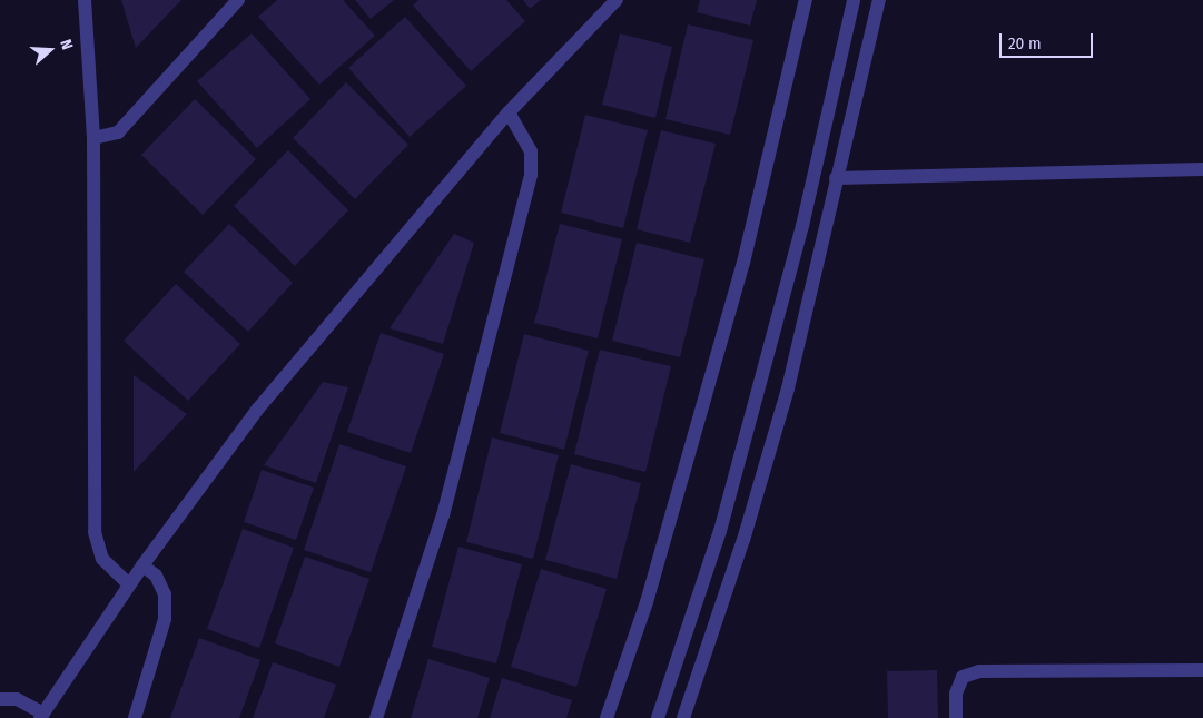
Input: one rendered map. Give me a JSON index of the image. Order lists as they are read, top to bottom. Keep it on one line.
{"scale_bar":"20 m","north":"right"}
